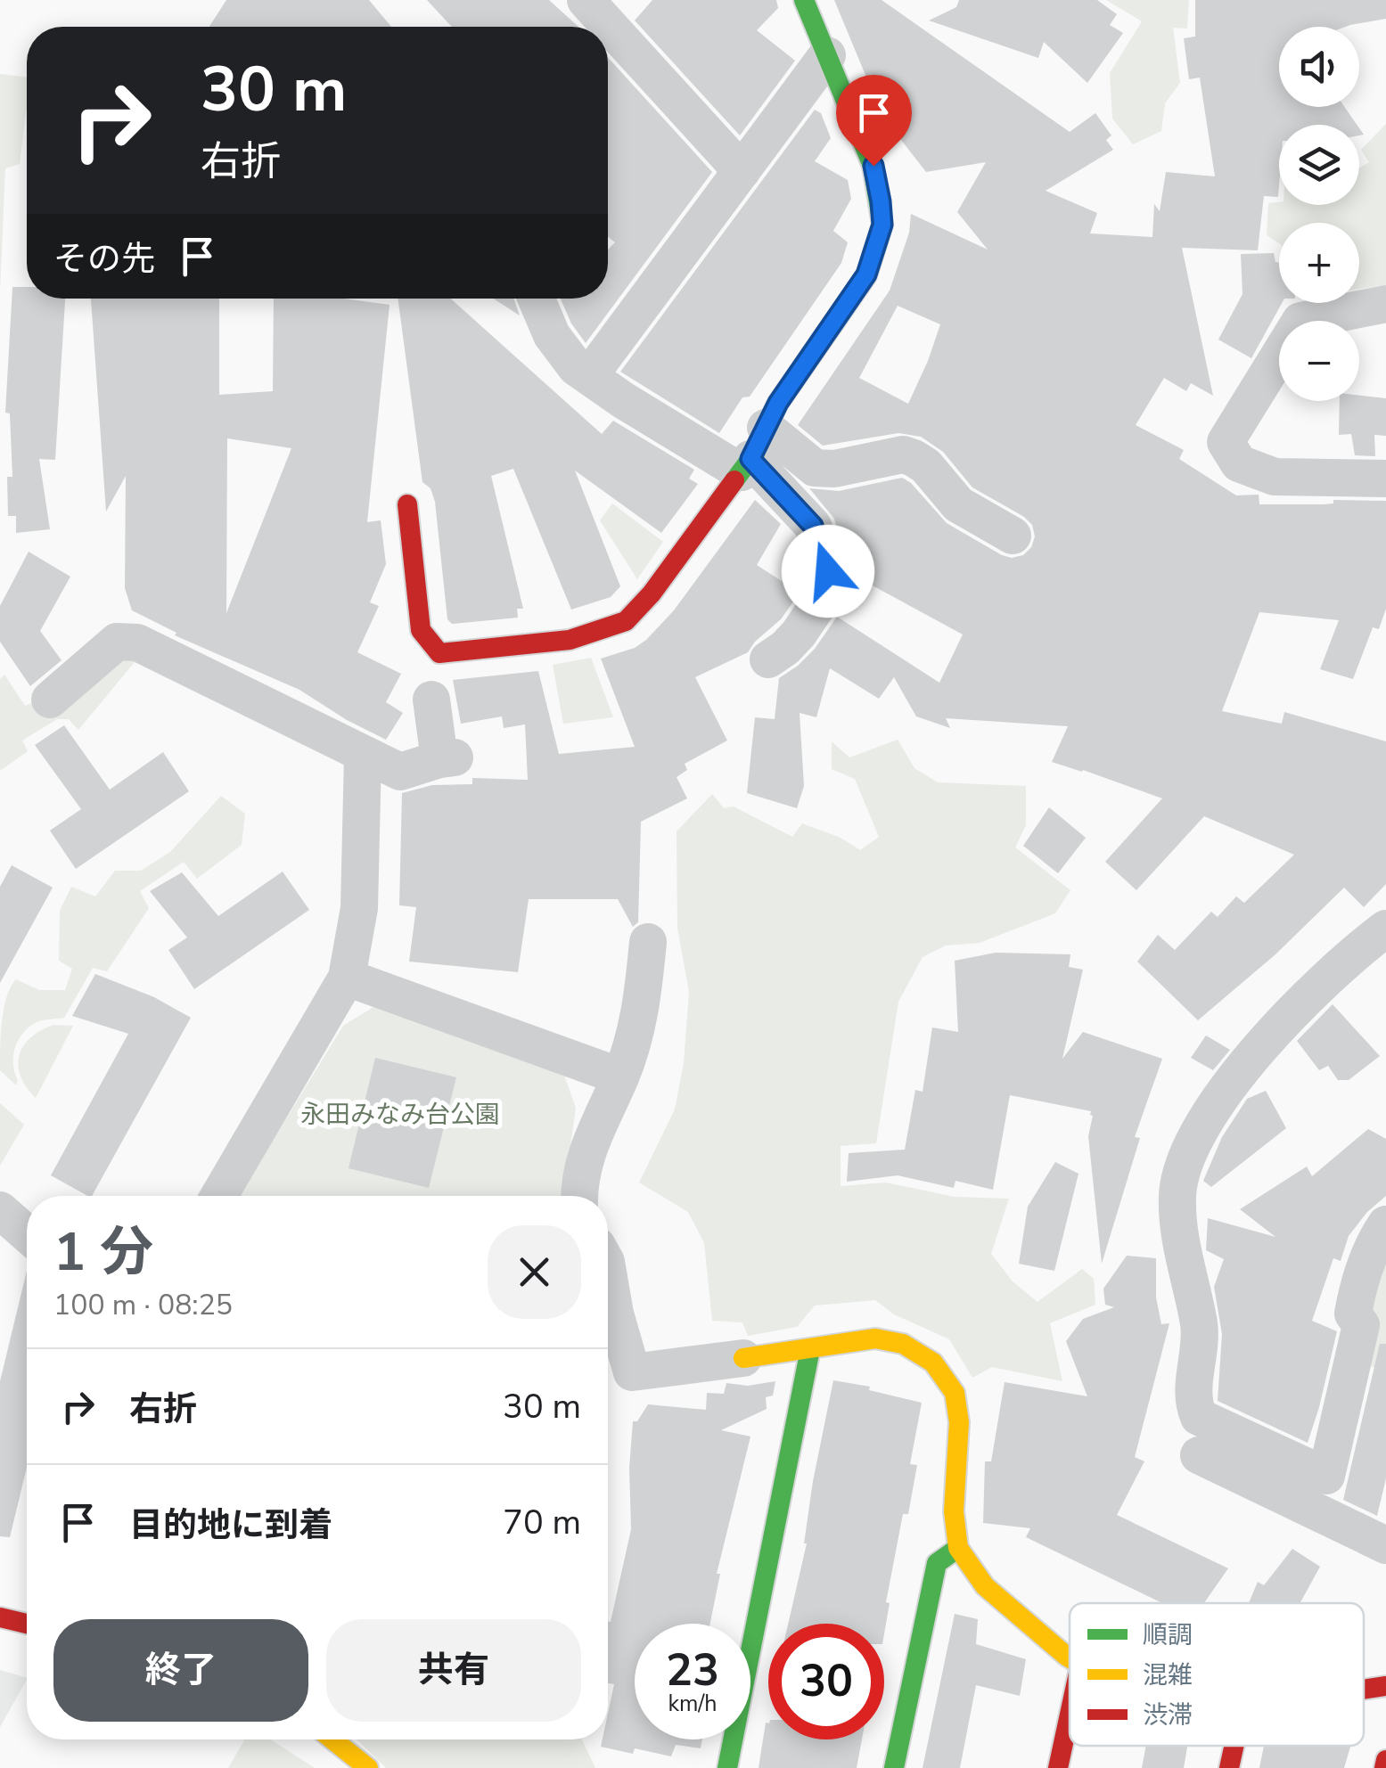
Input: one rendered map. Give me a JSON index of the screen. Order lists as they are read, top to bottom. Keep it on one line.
{"parks":["永田みなみ台公園"],"legend":["順調","混雑","渋滞"],"page":{"map_buttons":["+","−"],"turn":["30 m","右折"],"then":"その先","heading":["1 分","100 m · 08:25"],"list":[{"name":"右折","value":"30 m"},{"name":"目的地に到着","value":"70 m"}],"buttons":["終了","共有"],"speed":"23 km/h","limit":"30"}}
